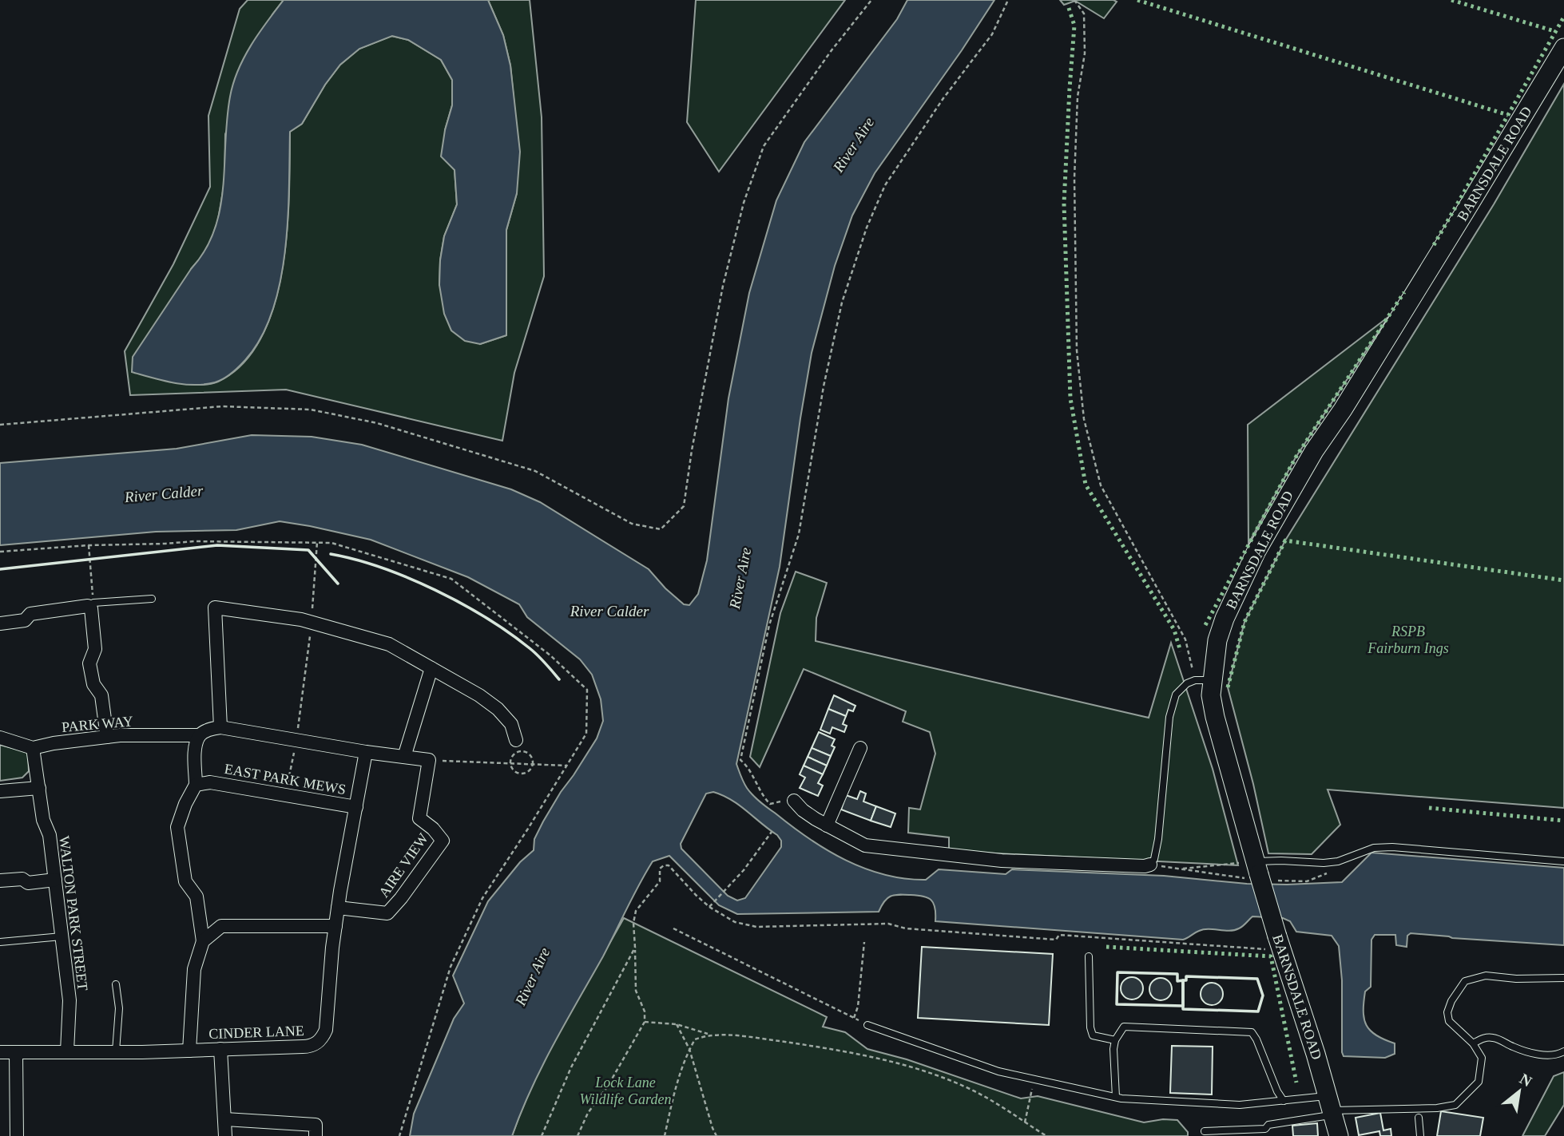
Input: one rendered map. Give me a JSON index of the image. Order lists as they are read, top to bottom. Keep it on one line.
{"streets":{"main road":["BARNSDALE ROAD"],"street":["PARK WAY","EAST PARK MEWS","AIRE VIEW","WALTON PARK STREET","CINDER LANE"]},"crossings":[["PARK WAY","WALTON PARK STREET"],["EAST PARK MEWS","CINDER LANE"],["AIRE VIEW","CINDER LANE"],["WALTON PARK STREET","CINDER LANE"]],"water":["River Aire","River Calder"],"parks":["RSPB Fairburn Ings","Lock Lane Wildlife Garden"],"north":"top right"}
